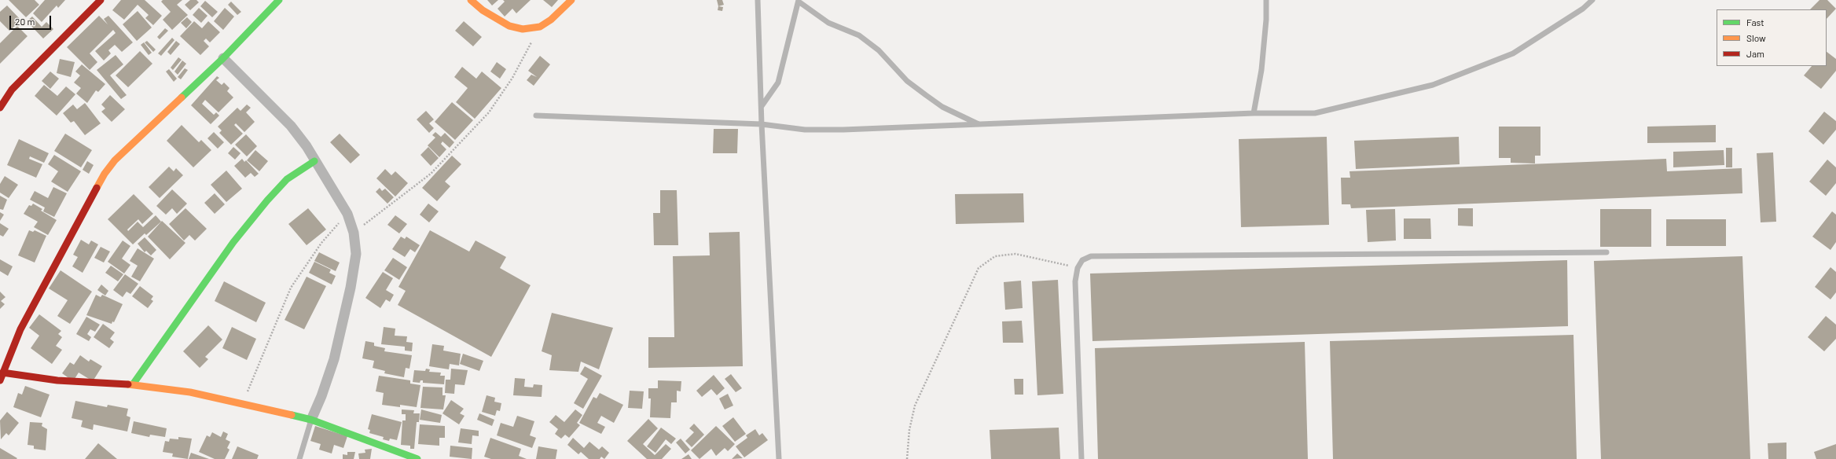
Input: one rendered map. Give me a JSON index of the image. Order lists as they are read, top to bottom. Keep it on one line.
{"legend":["Fast","Slow","Jam"],"scale_bar":"20 m"}
